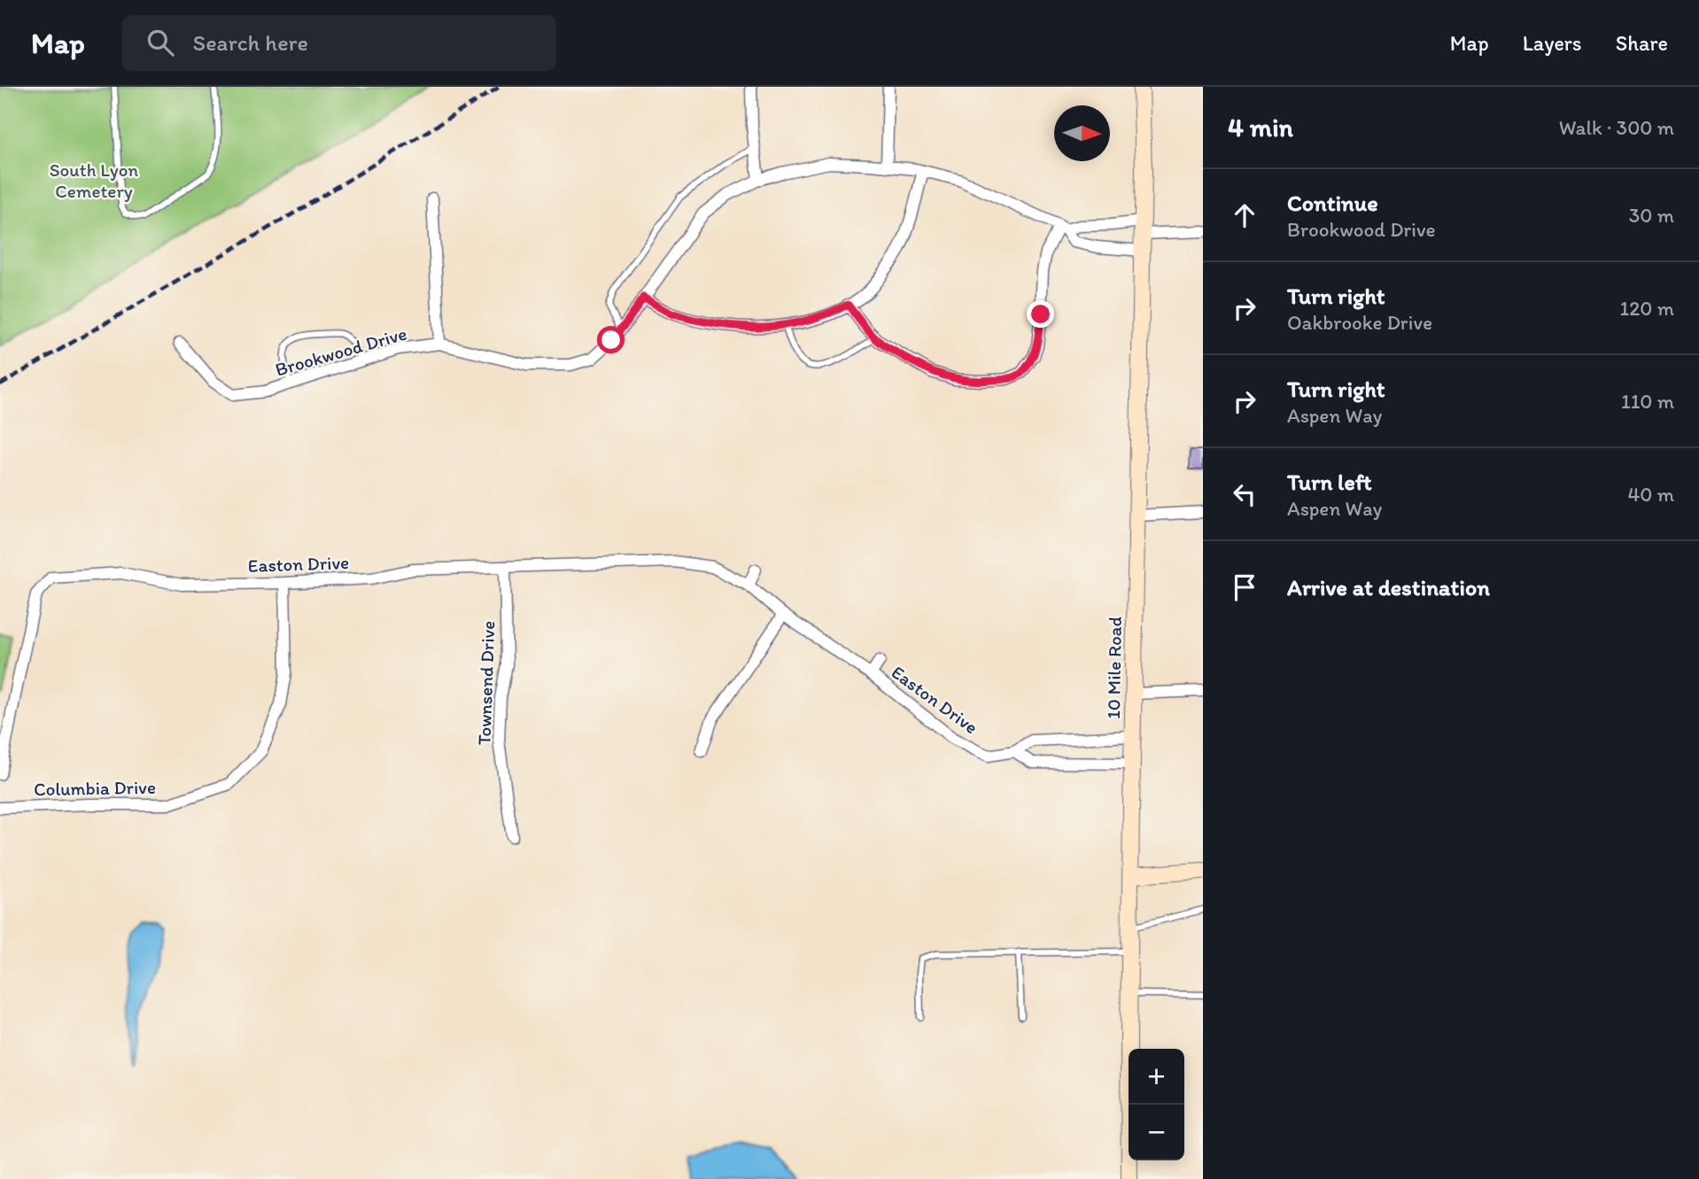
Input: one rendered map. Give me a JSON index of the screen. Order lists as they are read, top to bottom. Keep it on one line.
{"streets":{"main road":["10 Mile Road"],"street":["Brookwood Drive","Easton Drive","Townsend Drive","Columbia Drive"]},"crossings":[["Brookwood Drive","10 Mile Road"],["Easton Drive","10 Mile Road"],["Easton Drive","Townsend Drive"],["Easton Drive","Columbia Drive"]],"parks":["South Lyon Cemetery"],"north":"right","page":{"header":"Map","search":"Search here","nav":["Map","Layers","Share"],"heading":["4 min","Walk · 300 m"],"list":[["Continue","Brookwood Drive","30 m"],["Turn right","Oakbrooke Drive","120 m"],["Turn right","Aspen Way","110 m"],["Turn left","Aspen Way","40 m"],"Arrive at destination"],"map_buttons":["+","−"]}}
